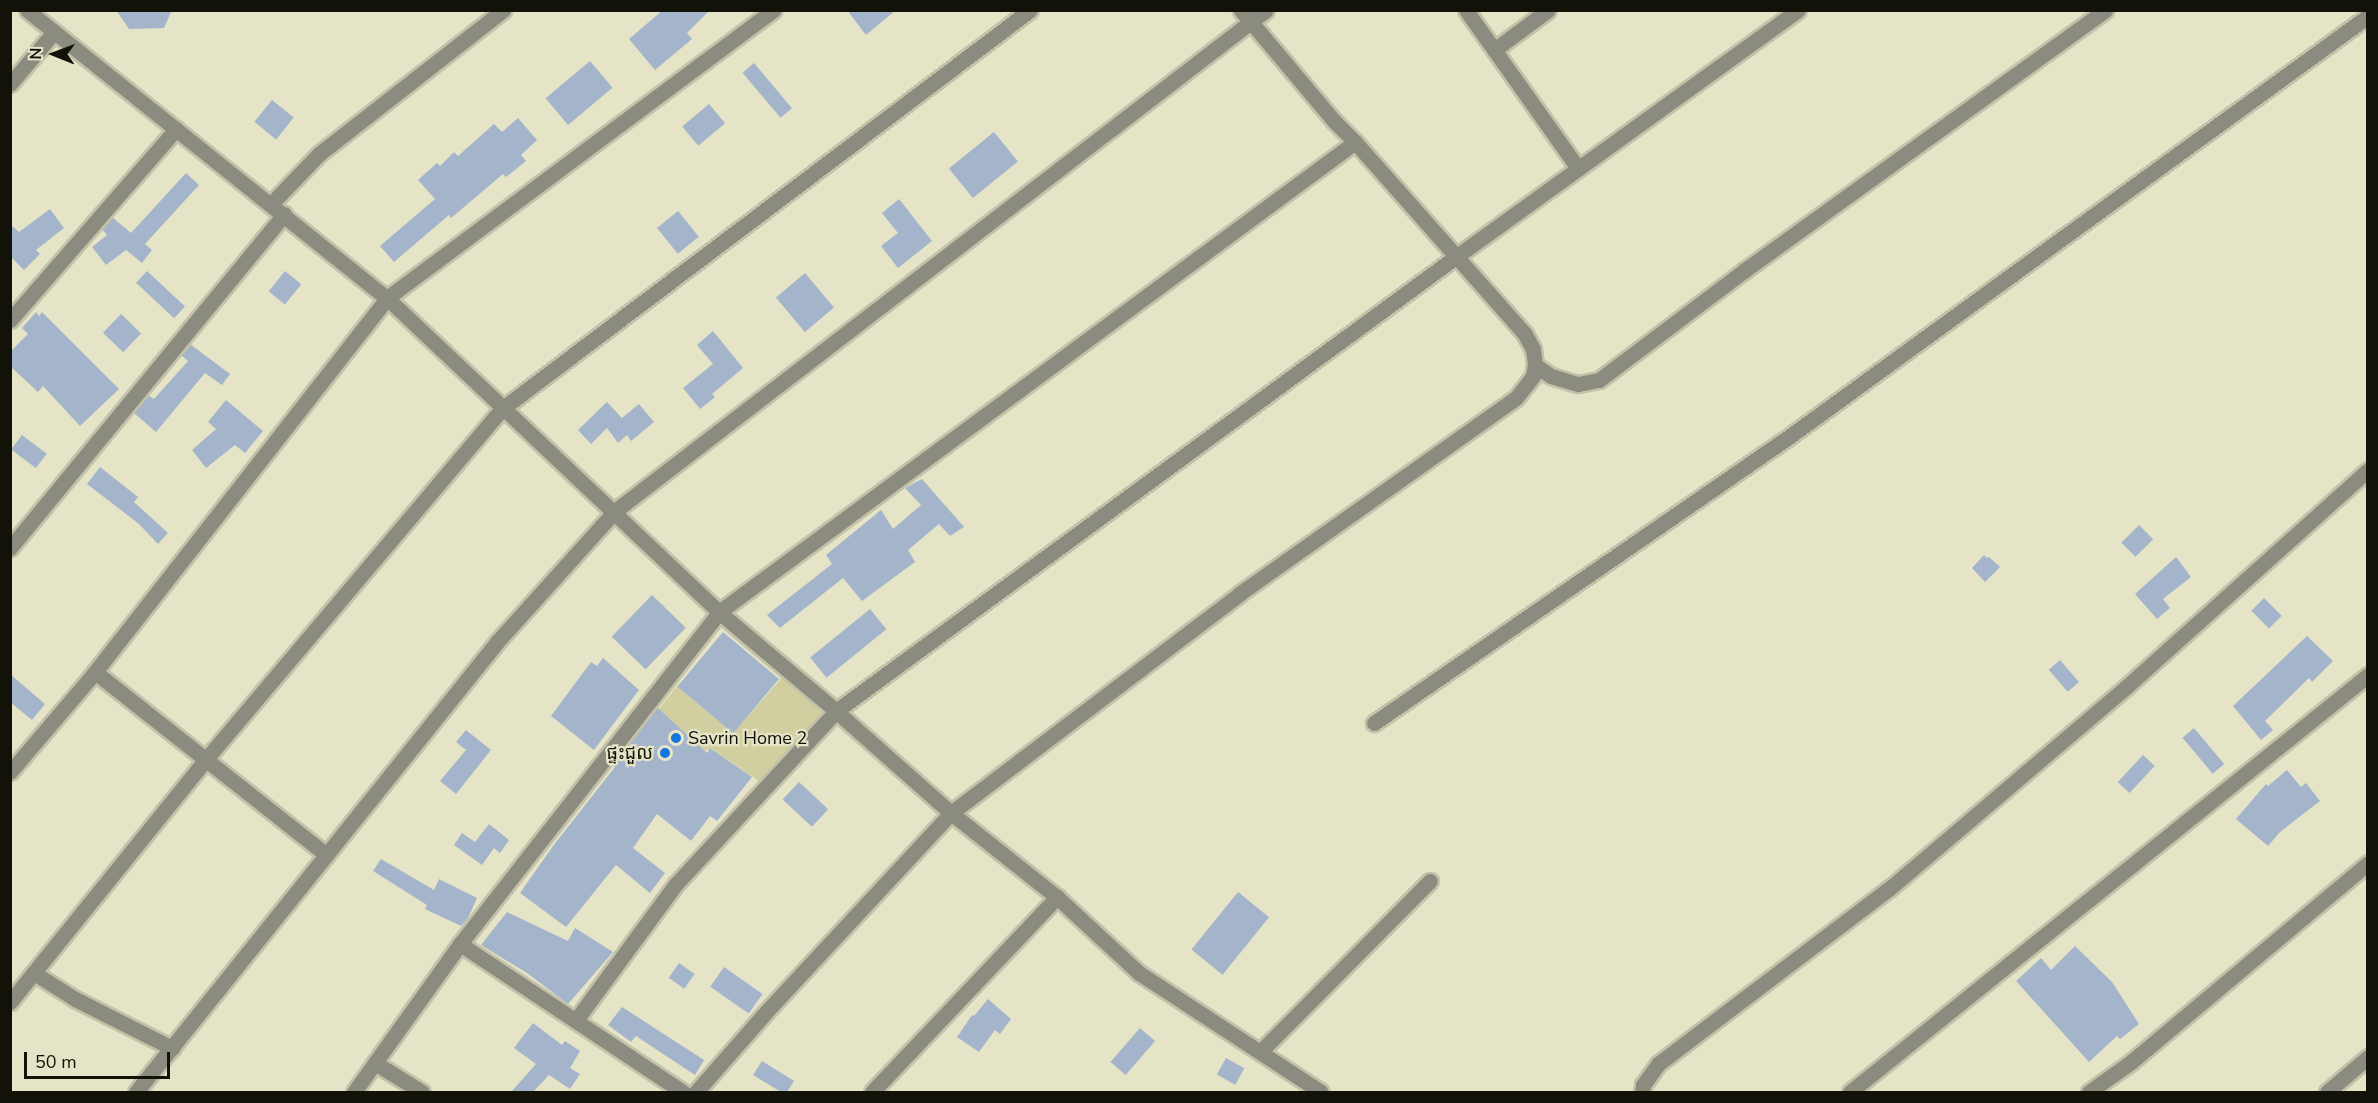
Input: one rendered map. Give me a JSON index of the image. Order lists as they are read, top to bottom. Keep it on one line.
{"places":["Savrin Home 2","ផ្ទះជួល"],"scale_bar":"50 m","north":"left"}
